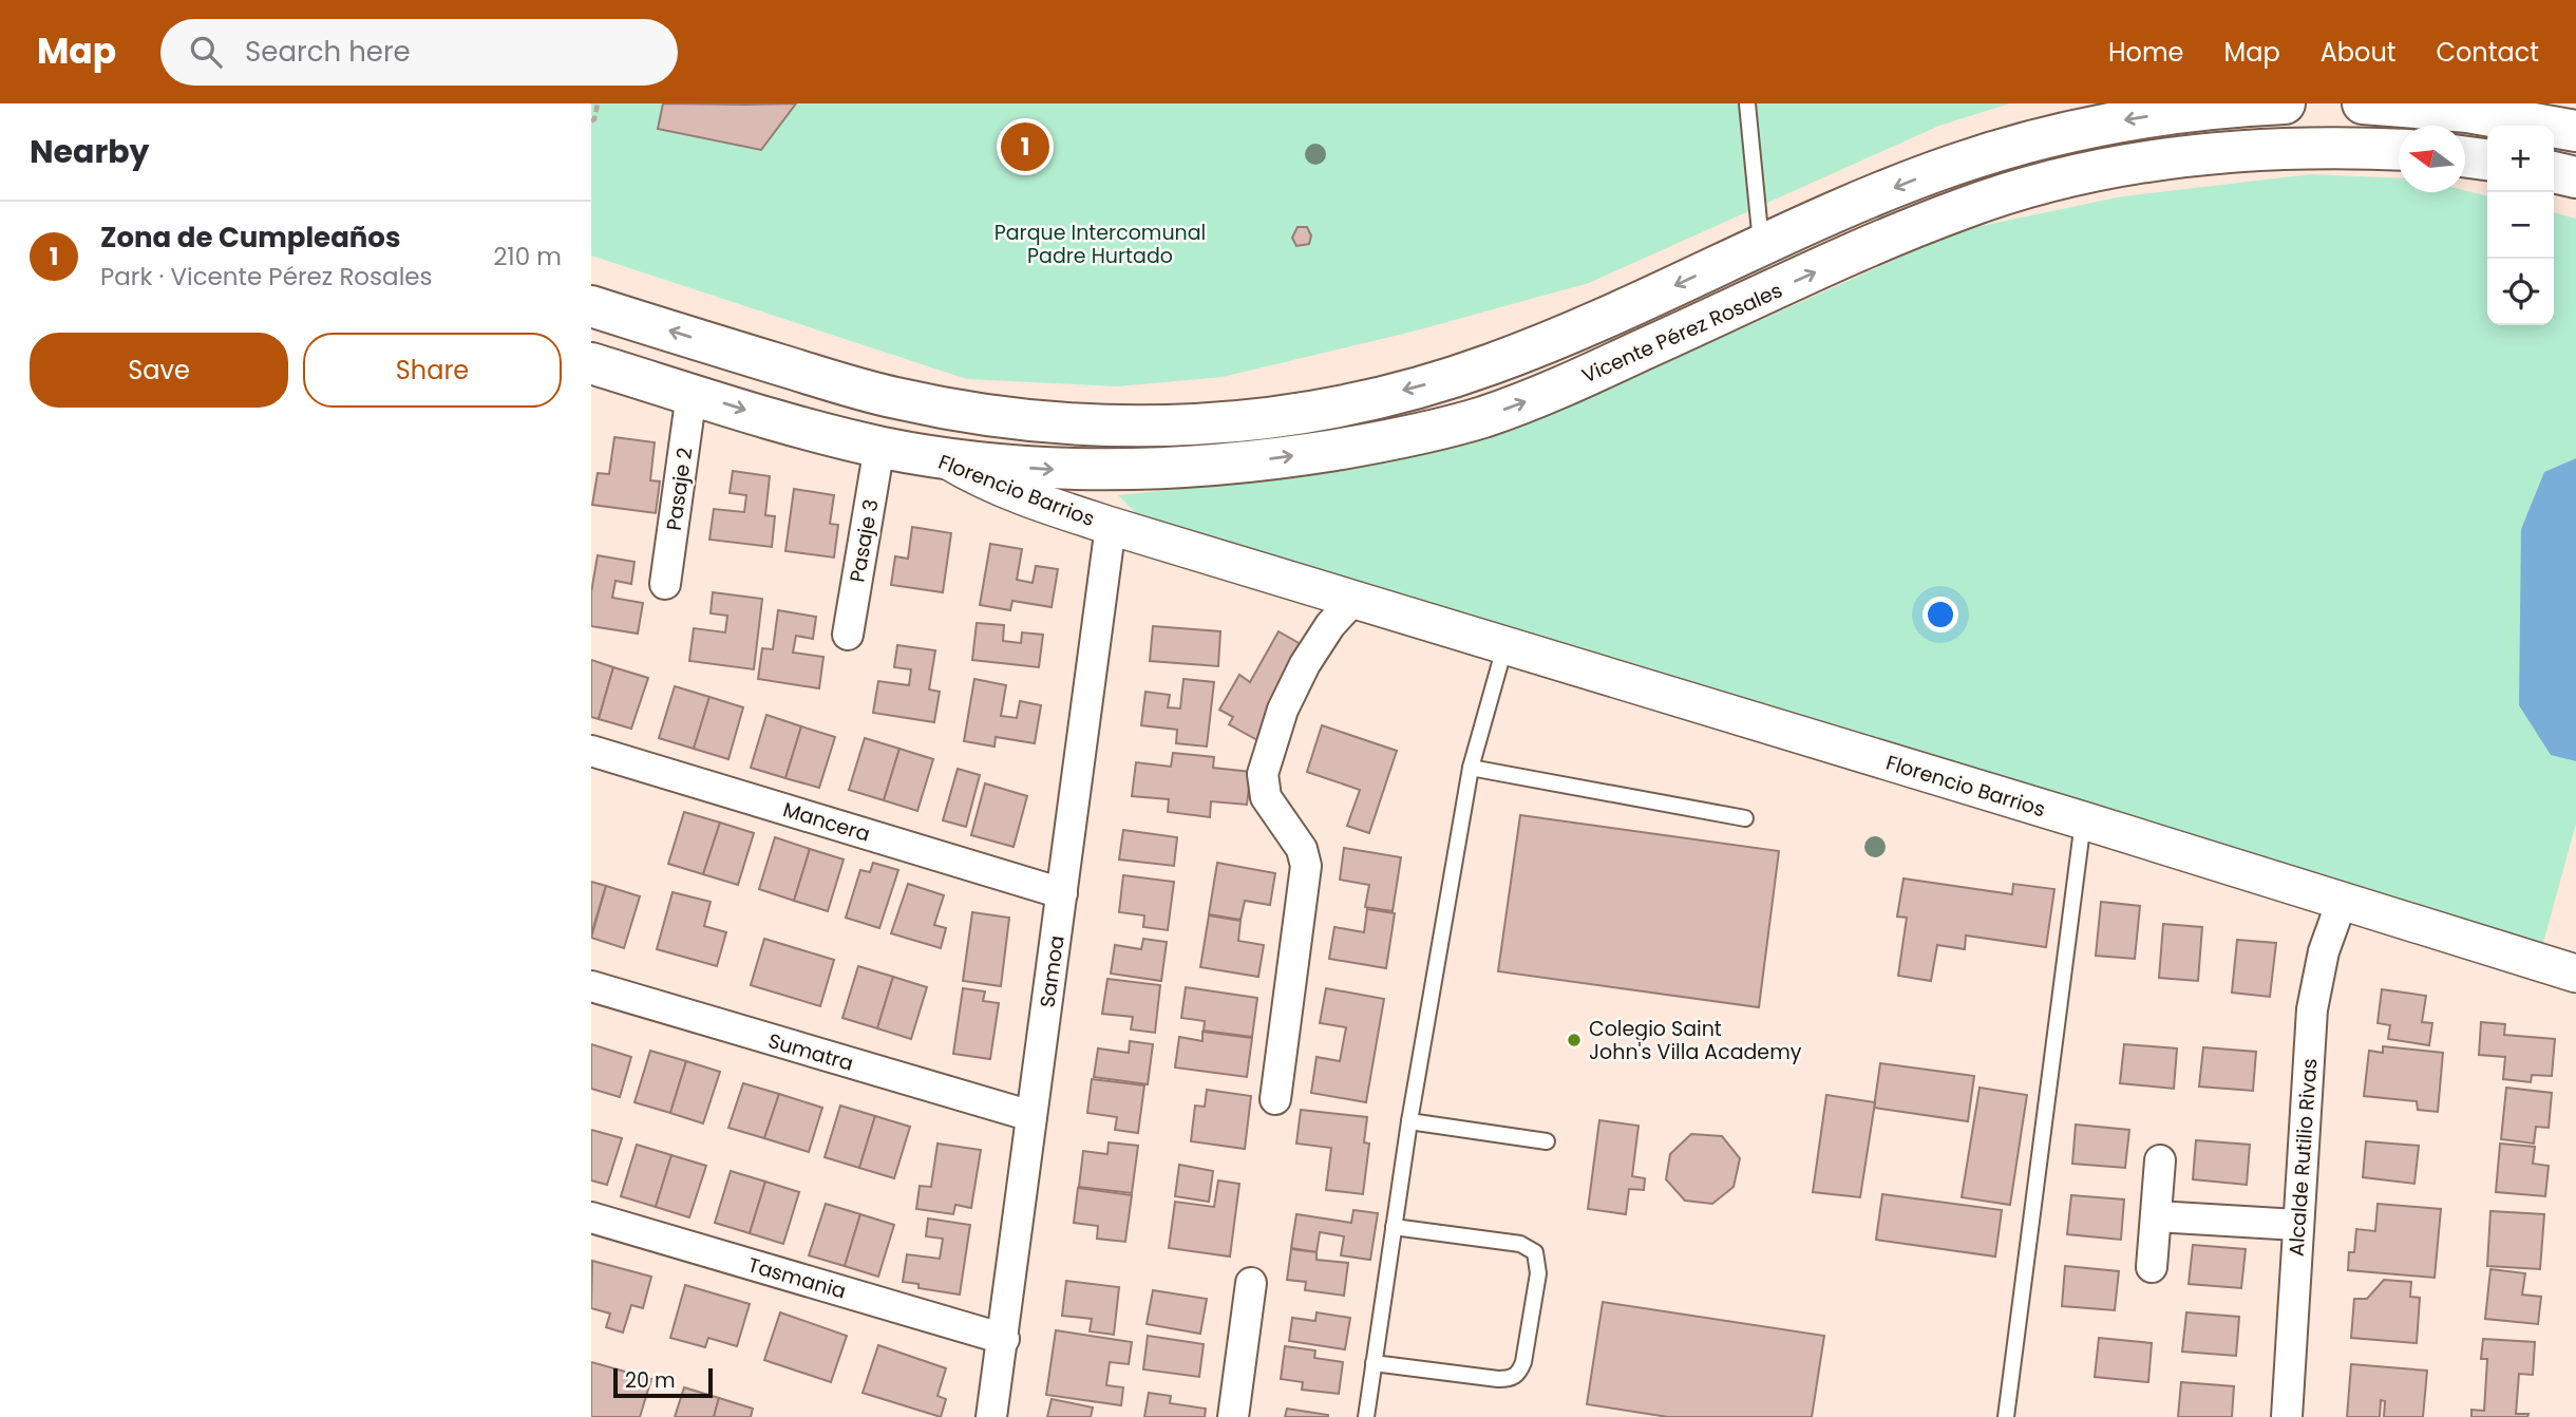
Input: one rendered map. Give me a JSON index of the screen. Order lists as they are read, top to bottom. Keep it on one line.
{"streets":{"main road":["Vicente Pérez Rosales","Florencio Barrios"],"street":["Pasaje 2","Pasaje 3","Mancera","Samoa","Sumatra","Alcalde Rutilio Rivas","Tasmania"]},"crossings":[["Vicente Pérez Rosales","Florencio Barrios"],["Pasaje 2","Florencio Barrios"],["Florencio Barrios","Pasaje 3"],["Florencio Barrios","Samoa"],["Florencio Barrios","Alcalde Rutilio Rivas"],["Mancera","Samoa"],["Samoa","Sumatra"],["Samoa","Tasmania"]],"parks":["Parque Intercomunal Padre Hurtado"],"places":["Colegio Saint John's Villa Academy"],"scale_bar":"20 m","north":"left","page":{"header":"Map","search":"Search here","nav":["Home","Map","About","Contact"],"heading":"Nearby","pins":"1","map_buttons":["+","−"],"list":[{"mark":"1","name":"Zona de Cumpleaños","note":"Park · Vicente Pérez Rosales","value":"210 m"}],"buttons":["Save","Share"],"scale":"20 m"}}
